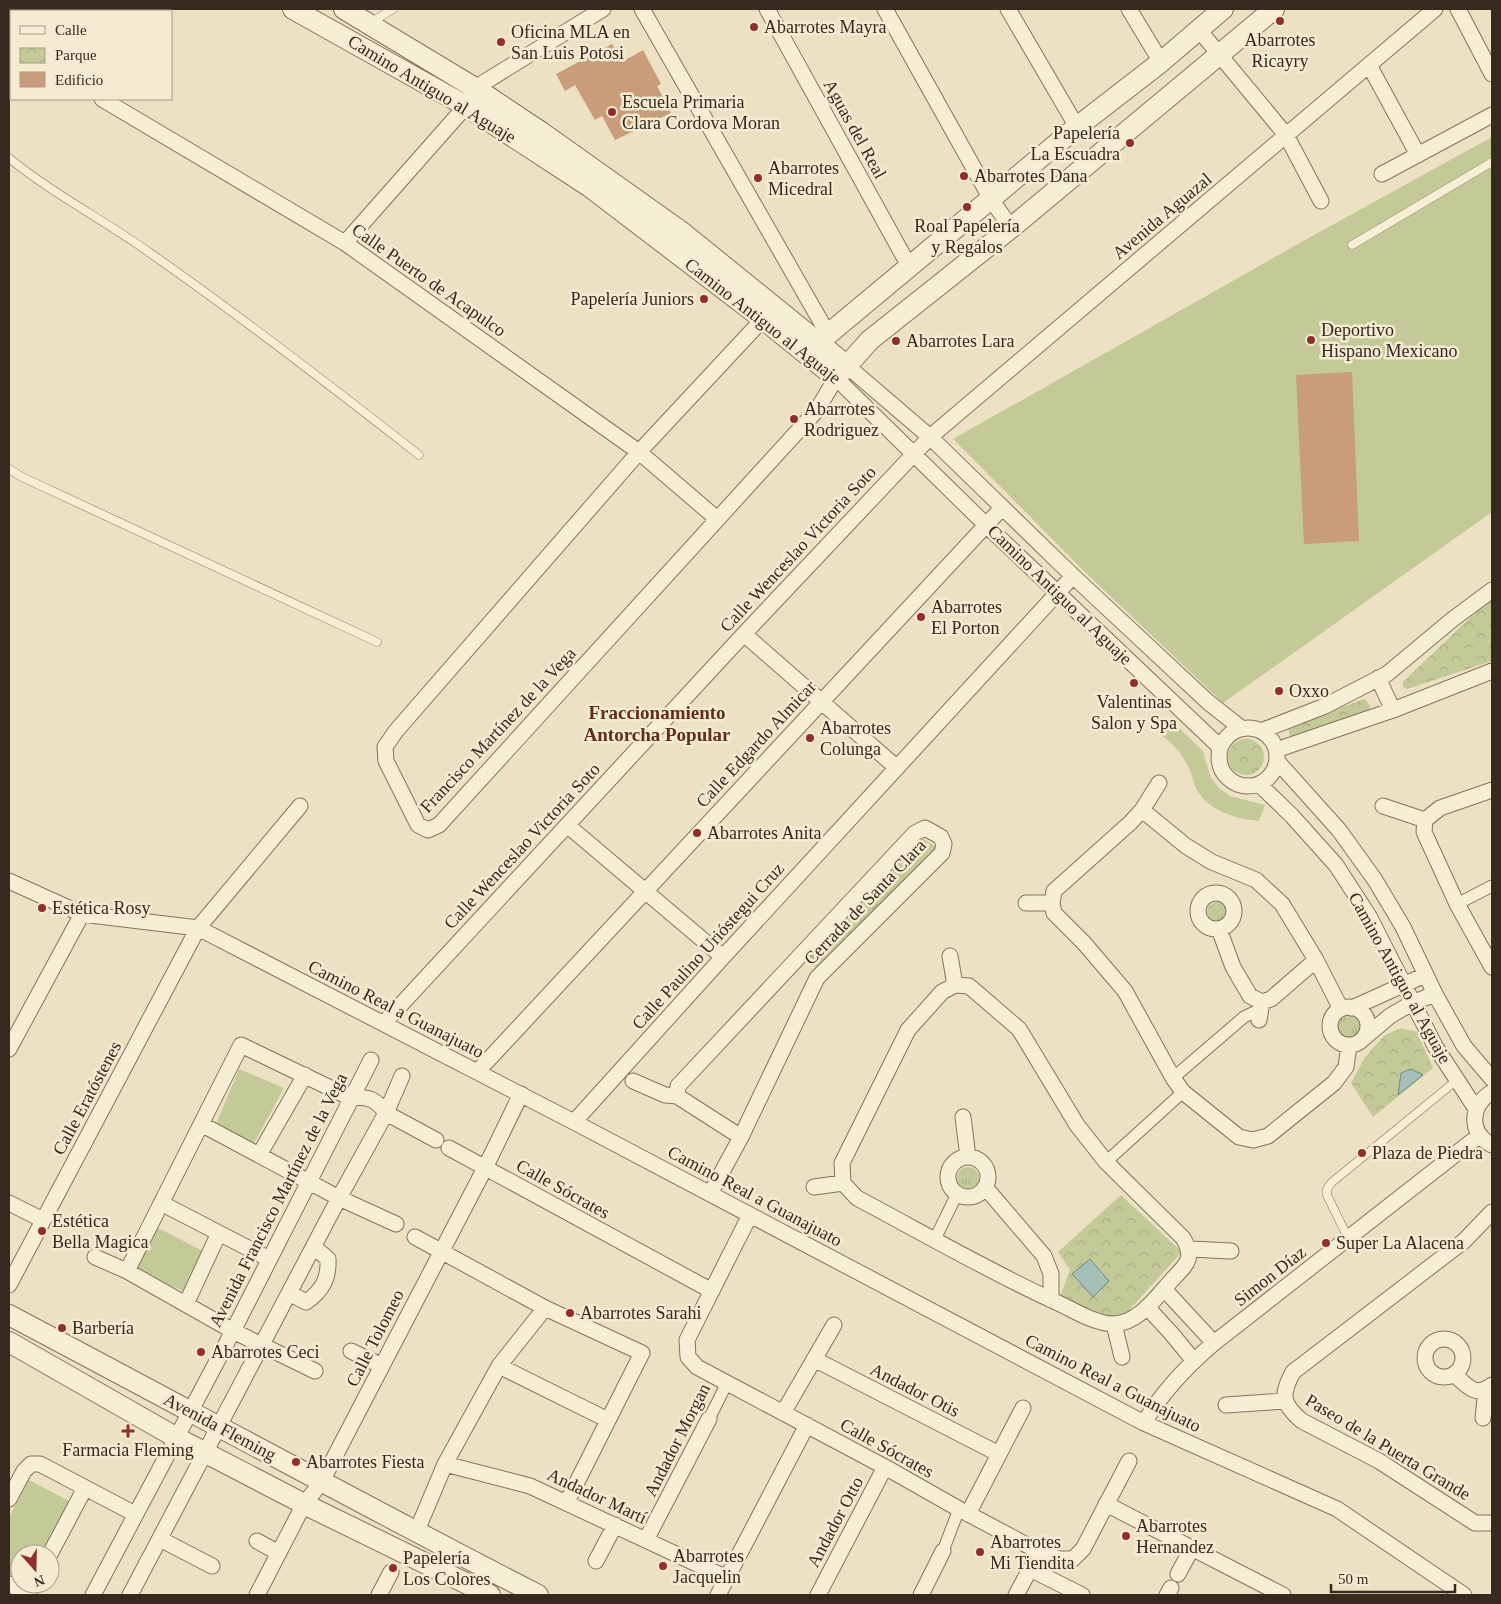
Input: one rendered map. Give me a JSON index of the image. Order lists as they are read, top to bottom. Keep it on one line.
{"streets":{"street":["Camino Antiguo al Aguaje","Aguas del Real","Avenida Aguazal","Calle Puerto de Acapulco","Calle Wenceslao Victoria Soto","Francisco Martínez de la Vega","Calle Edgardo Almicar","Cerrada de Santa Clara","Calle Paulino Urióstegui Cruz","Camino Real a Guanajuato","Calle Eratóstenes","Calle Sócrates","Avenida Francisco Martínez de la Vega","Simon Díaz","Calle Tolomeo","Andador Otis","Avenida Fleming","Andador Morgan","Paseo de la Puerta Grande","Andador Martí","Andador Otto"]},"crossings":[["Camino Antiguo al Aguaje","Avenida Aguazal"],["Camino Antiguo al Aguaje","Calle Wenceslao Victoria Soto"],["Camino Antiguo al Aguaje","Francisco Martínez de la Vega"],["Camino Antiguo al Aguaje","Calle Edgardo Almicar"],["Camino Antiguo al Aguaje","Calle Paulino Urióstegui Cruz"],["Avenida Aguazal","Calle Wenceslao Victoria Soto"],["Calle Puerto de Acapulco","Francisco Martínez de la Vega"],["Calle Wenceslao Victoria Soto","Camino Real a Guanajuato"],["Calle Edgardo Almicar","Camino Real a Guanajuato"],["Cerrada de Santa Clara","Camino Real a Guanajuato"],["Calle Paulino Urióstegui Cruz","Camino Real a Guanajuato"],["Camino Real a Guanajuato","Calle Eratóstenes"],["Camino Real a Guanajuato","Simon Díaz"],["Camino Real a Guanajuato","Calle Tolomeo"],["Calle Sócrates","Calle Tolomeo"],["Calle Sócrates","Andador Morgan"],["Calle Sócrates","Andador Otto"],["Avenida Francisco Martínez de la Vega","Avenida Fleming"],["Calle Tolomeo","Avenida Fleming"],["Andador Morgan","Andador Martí"]],"districts":["Fraccionamiento Antorcha Popular"],"places":{"other":["Abarrotes Ricayry","Abarrotes Mayra","Oficina MLA en San Luis Potosi","Escuela Primaria Clara Cordova Moran","Papelería La Escuadra","Abarrotes Dana","Abarrotes Micedral","Roal Papelería y Regalos","Papelería Juniors","Deportivo Hispano Mexicano","Abarrotes Lara","Abarrotes Rodriguez","Abarrotes El Porton","Valentinas Salon y Spa","Oxxo","Abarrotes Colunga","Abarrotes Anita","Estética Rosy","Plaza de Piedra","Estética Bella Magica","Super La Alacena","Abarrotes Sarahi","Barbería","Abarrotes Ceci","Abarrotes Fiesta","Abarrotes Hernandez","Abarrotes Mi Tiendita","Abarrotes Jacquelin","Papelería Los Colores"],"health":["Farmacia Fleming"]},"legend":["Calle","Parque","Edificio"],"scale_bar":"50 m","north":"bottom"}
